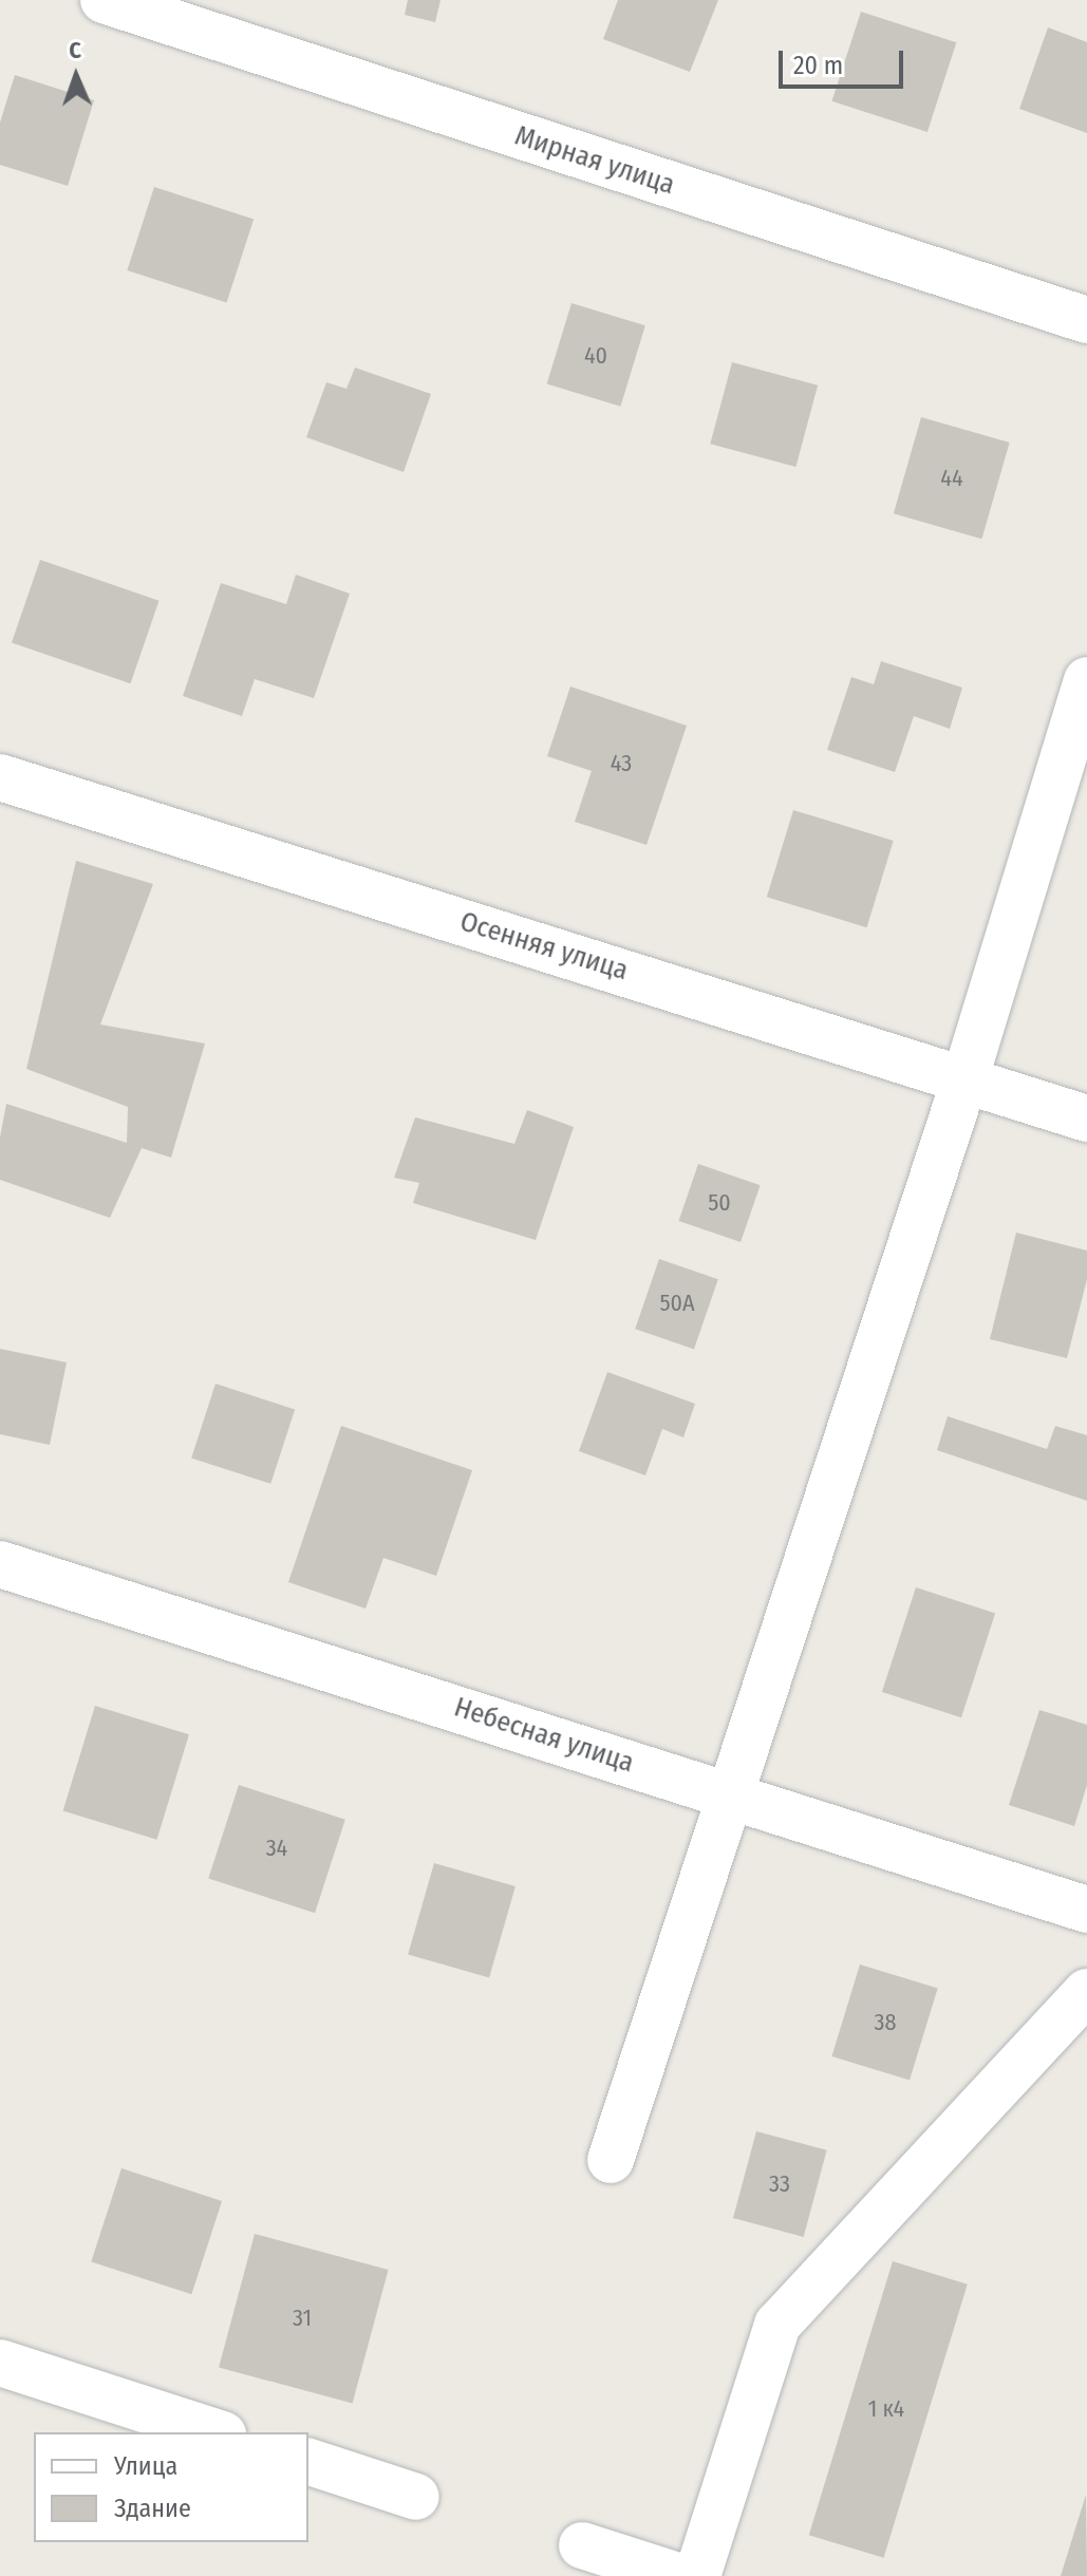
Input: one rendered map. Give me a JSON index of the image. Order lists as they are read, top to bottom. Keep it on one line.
{"streets":{"street":["Мирная улица","Осенняя улица","Небесная улица"]},"house_numbers":["40","44","43","50","50А","34","38","33","31","1 к4"],"legend":["Улица","Здание"],"scale_bar":"20 m","north":"top"}
